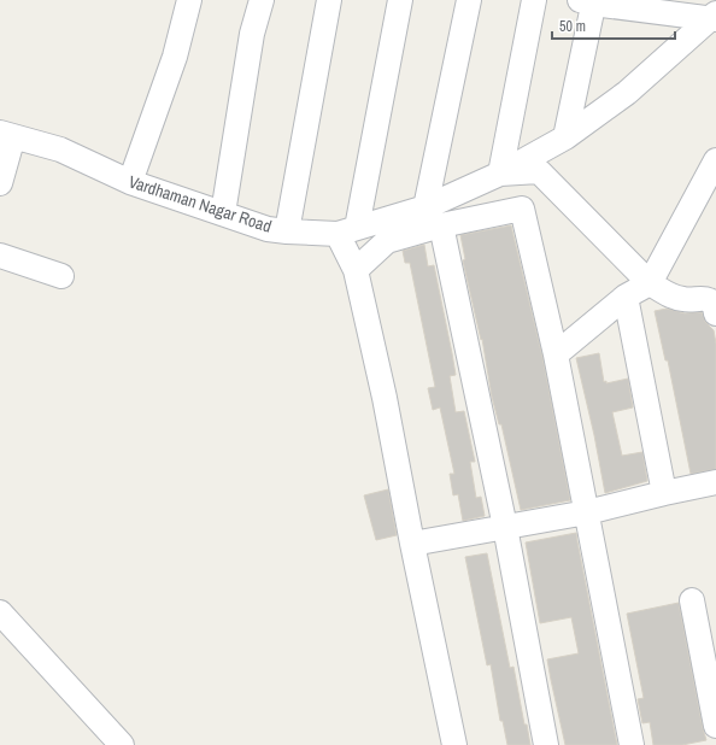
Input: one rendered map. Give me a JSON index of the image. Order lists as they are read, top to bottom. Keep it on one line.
{"streets":{"street":["Vardhaman Nagar Road"]},"scale_bar":"50 m"}
